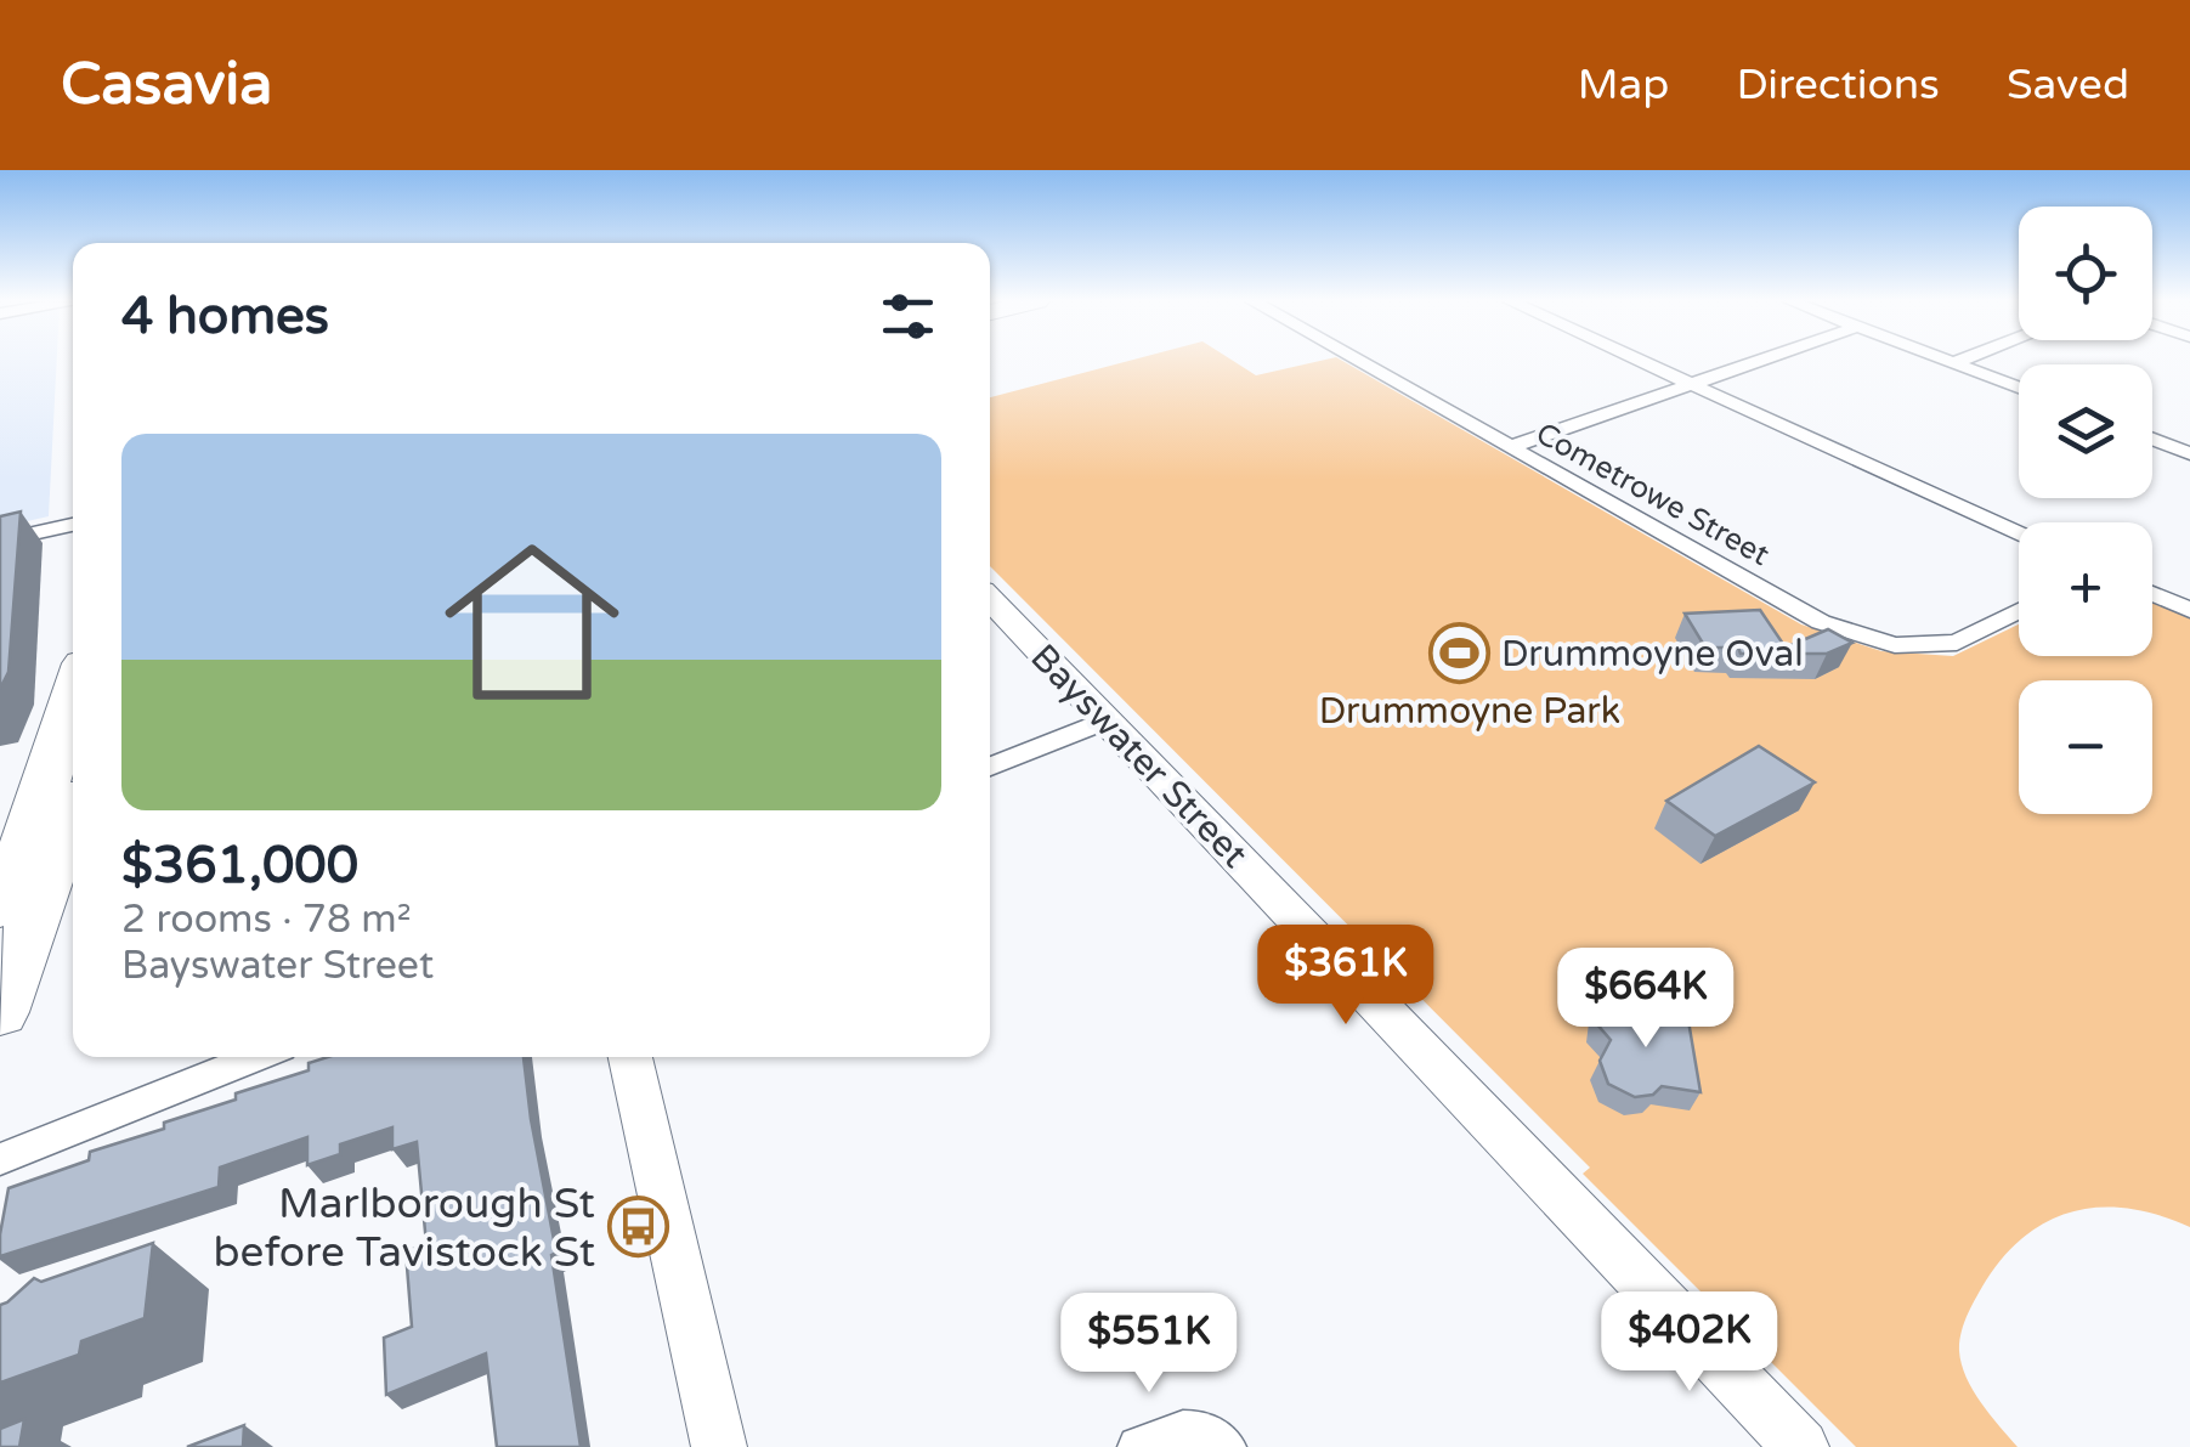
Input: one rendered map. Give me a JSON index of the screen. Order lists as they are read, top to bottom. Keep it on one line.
{"streets":{"street":["Cometrowe Street","Bayswater Street"]},"parks":["Drummoyne Park"],"places":{"sports":["Drummoyne Oval"],"bus stop":["Marlborough St before Tavistock St"]},"page":{"header":"Casavia","nav":["Map","Directions","Saved"],"map_buttons":["+","−"],"heading":"4 homes","list":[{"name":"$361,000","note":"2 rooms · 78 m² · Bayswater Street"}],"price":["$361K","$664K","$402K","$551K"]}}
